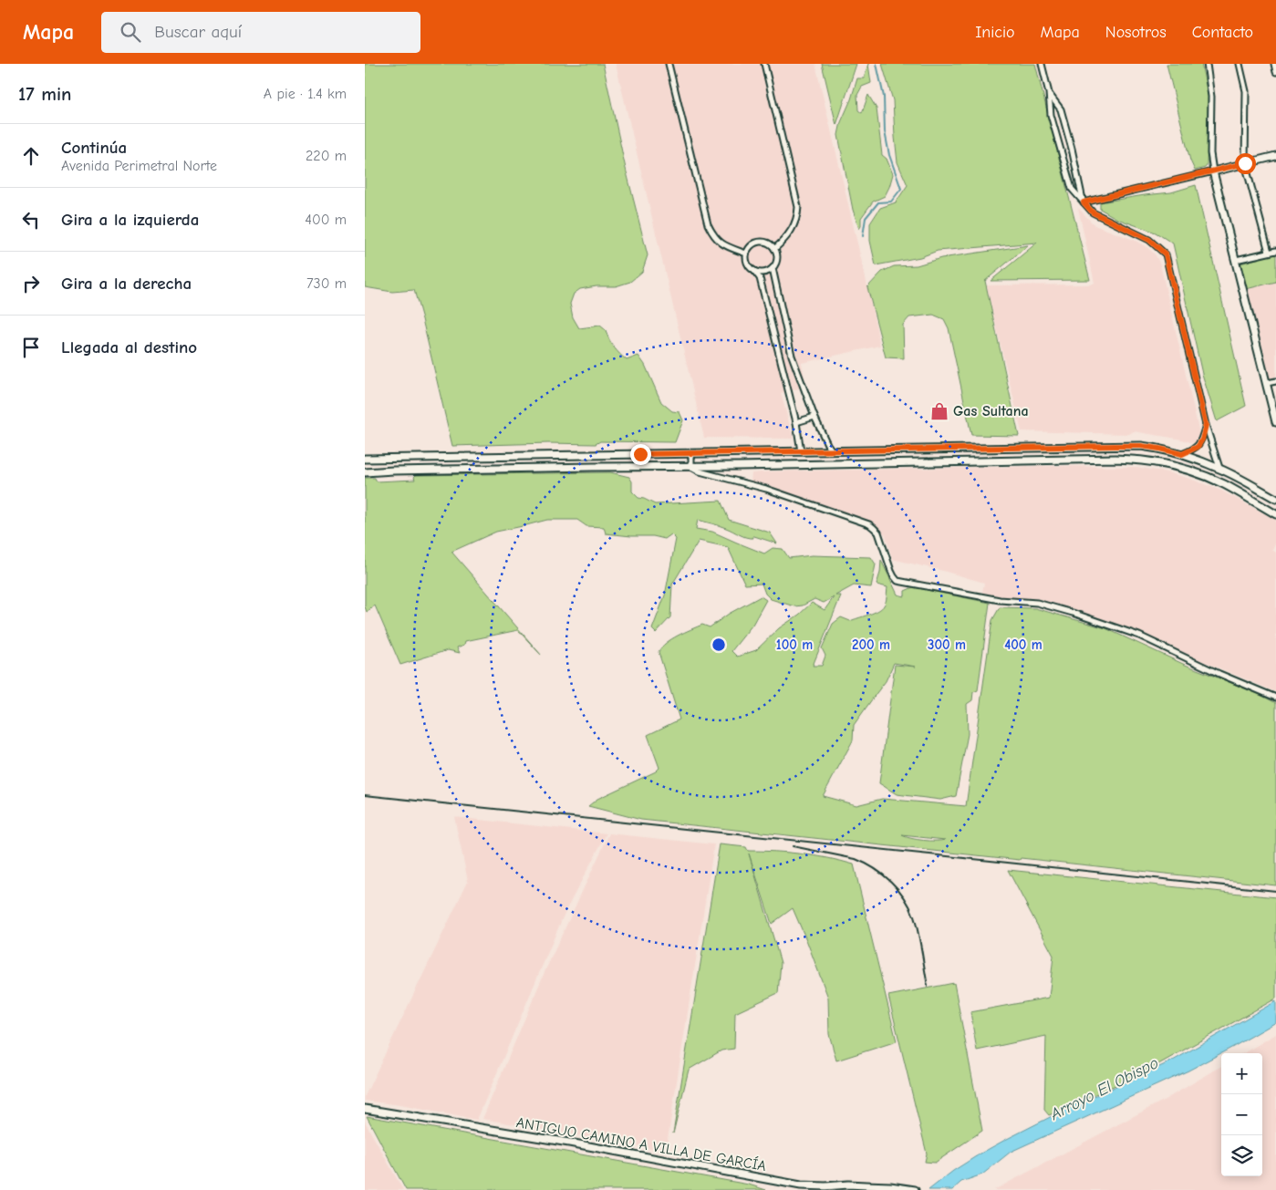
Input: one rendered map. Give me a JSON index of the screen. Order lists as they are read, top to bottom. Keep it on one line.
{"streets":{"main road":["ANTIGUO CAMINO A VILLA DE GARCÍA"]},"water":["Arroyo El Obispo"],"places":{"shop":["Gas Sultana"]},"page":{"header":"Mapa","search":"Buscar aquí","nav":["Inicio","Mapa","Nosotros","Contacto"],"heading":["17 min","A pie · 1.4 km"],"list":[["Continúa","Avenida Perimetral Norte","220 m"],["Gira a la izquierda","400 m"],["Gira a la derecha","730 m"],"Llegada al destino"],"map_buttons":["+","−"]},"rings":["100 m","200 m","300 m","400 m"]}
